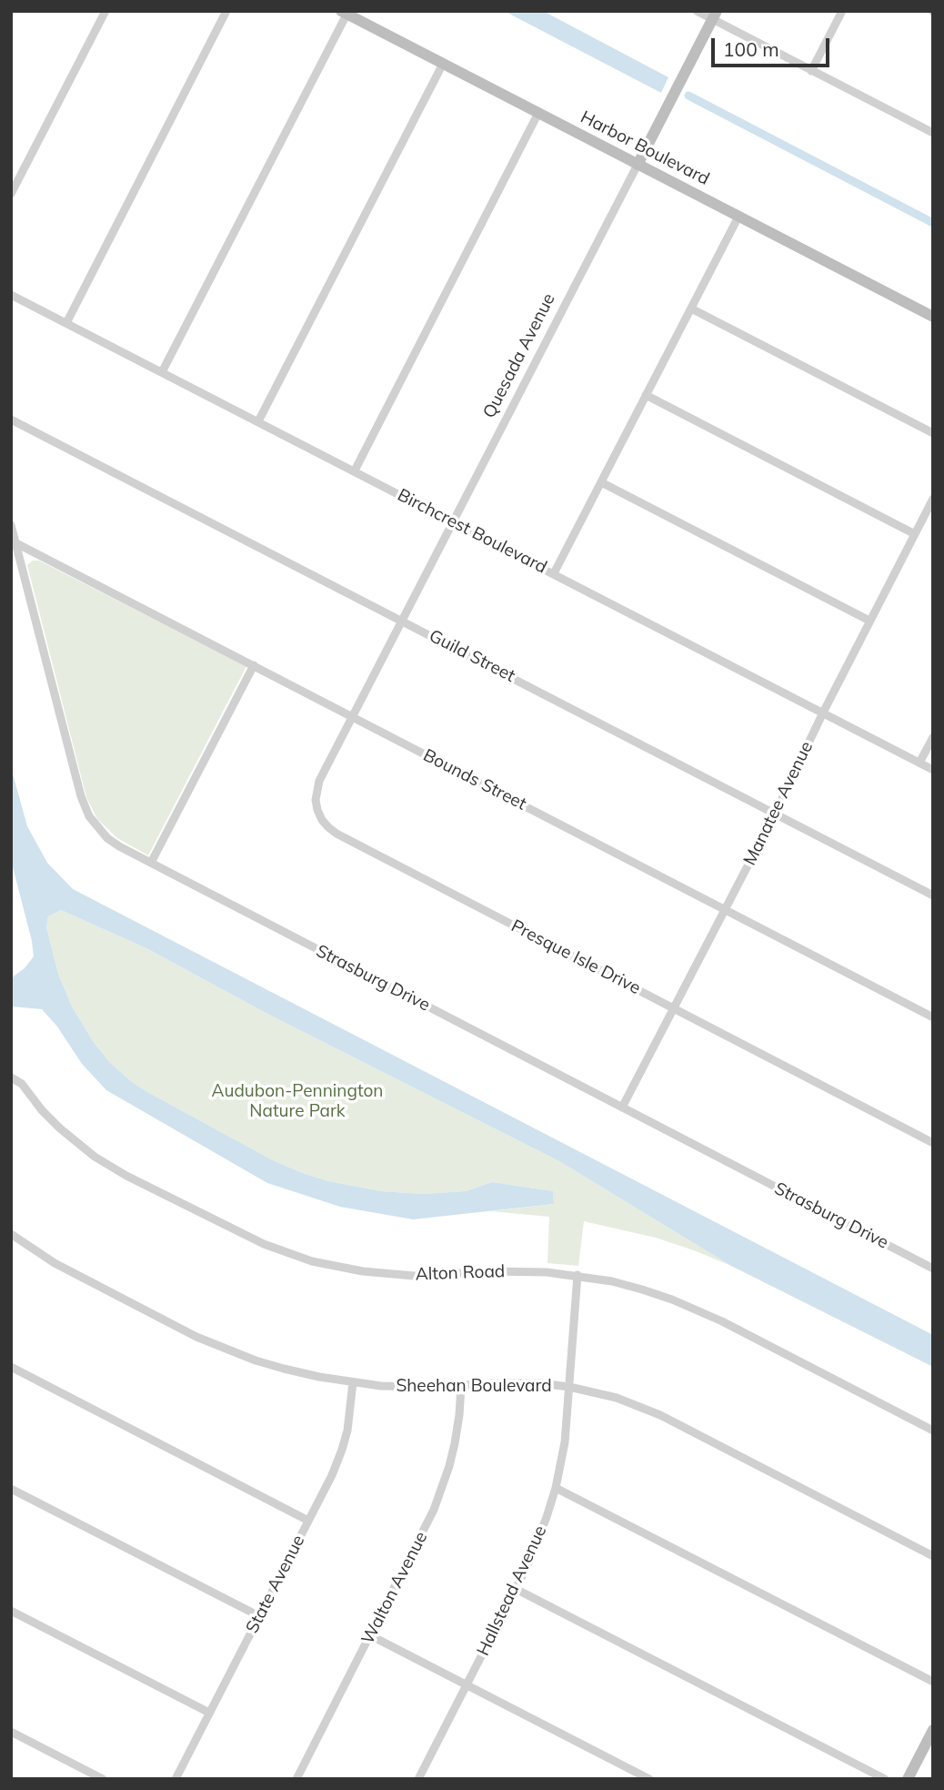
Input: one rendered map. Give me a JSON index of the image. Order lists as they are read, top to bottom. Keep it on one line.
{"streets":{"street":["Harbor Boulevard","Quesada Avenue","Birchcrest Boulevard","Guild Street","Bounds Street","Manatee Avenue","Presque Isle Drive","Strasburg Drive","Alton Road","Sheehan Boulevard","State Avenue","Walton Avenue","Hallstead Avenue"]},"crossings":[["Harbor Boulevard","Quesada Avenue"],["Quesada Avenue","Birchcrest Boulevard"],["Quesada Avenue","Guild Street"],["Quesada Avenue","Bounds Street"],["Quesada Avenue","Presque Isle Drive"],["Birchcrest Boulevard","Manatee Avenue"],["Guild Street","Manatee Avenue"],["Bounds Street","Manatee Avenue"],["Bounds Street","Presque Isle Drive"],["Bounds Street","Strasburg Drive"],["Manatee Avenue","Presque Isle Drive"],["Manatee Avenue","Strasburg Drive"],["Alton Road","Hallstead Avenue"],["Sheehan Boulevard","State Avenue"],["Sheehan Boulevard","Walton Avenue"],["Sheehan Boulevard","Hallstead Avenue"]],"parks":["Audubon-Pennington Nature Park"],"scale_bar":"100 m"}
